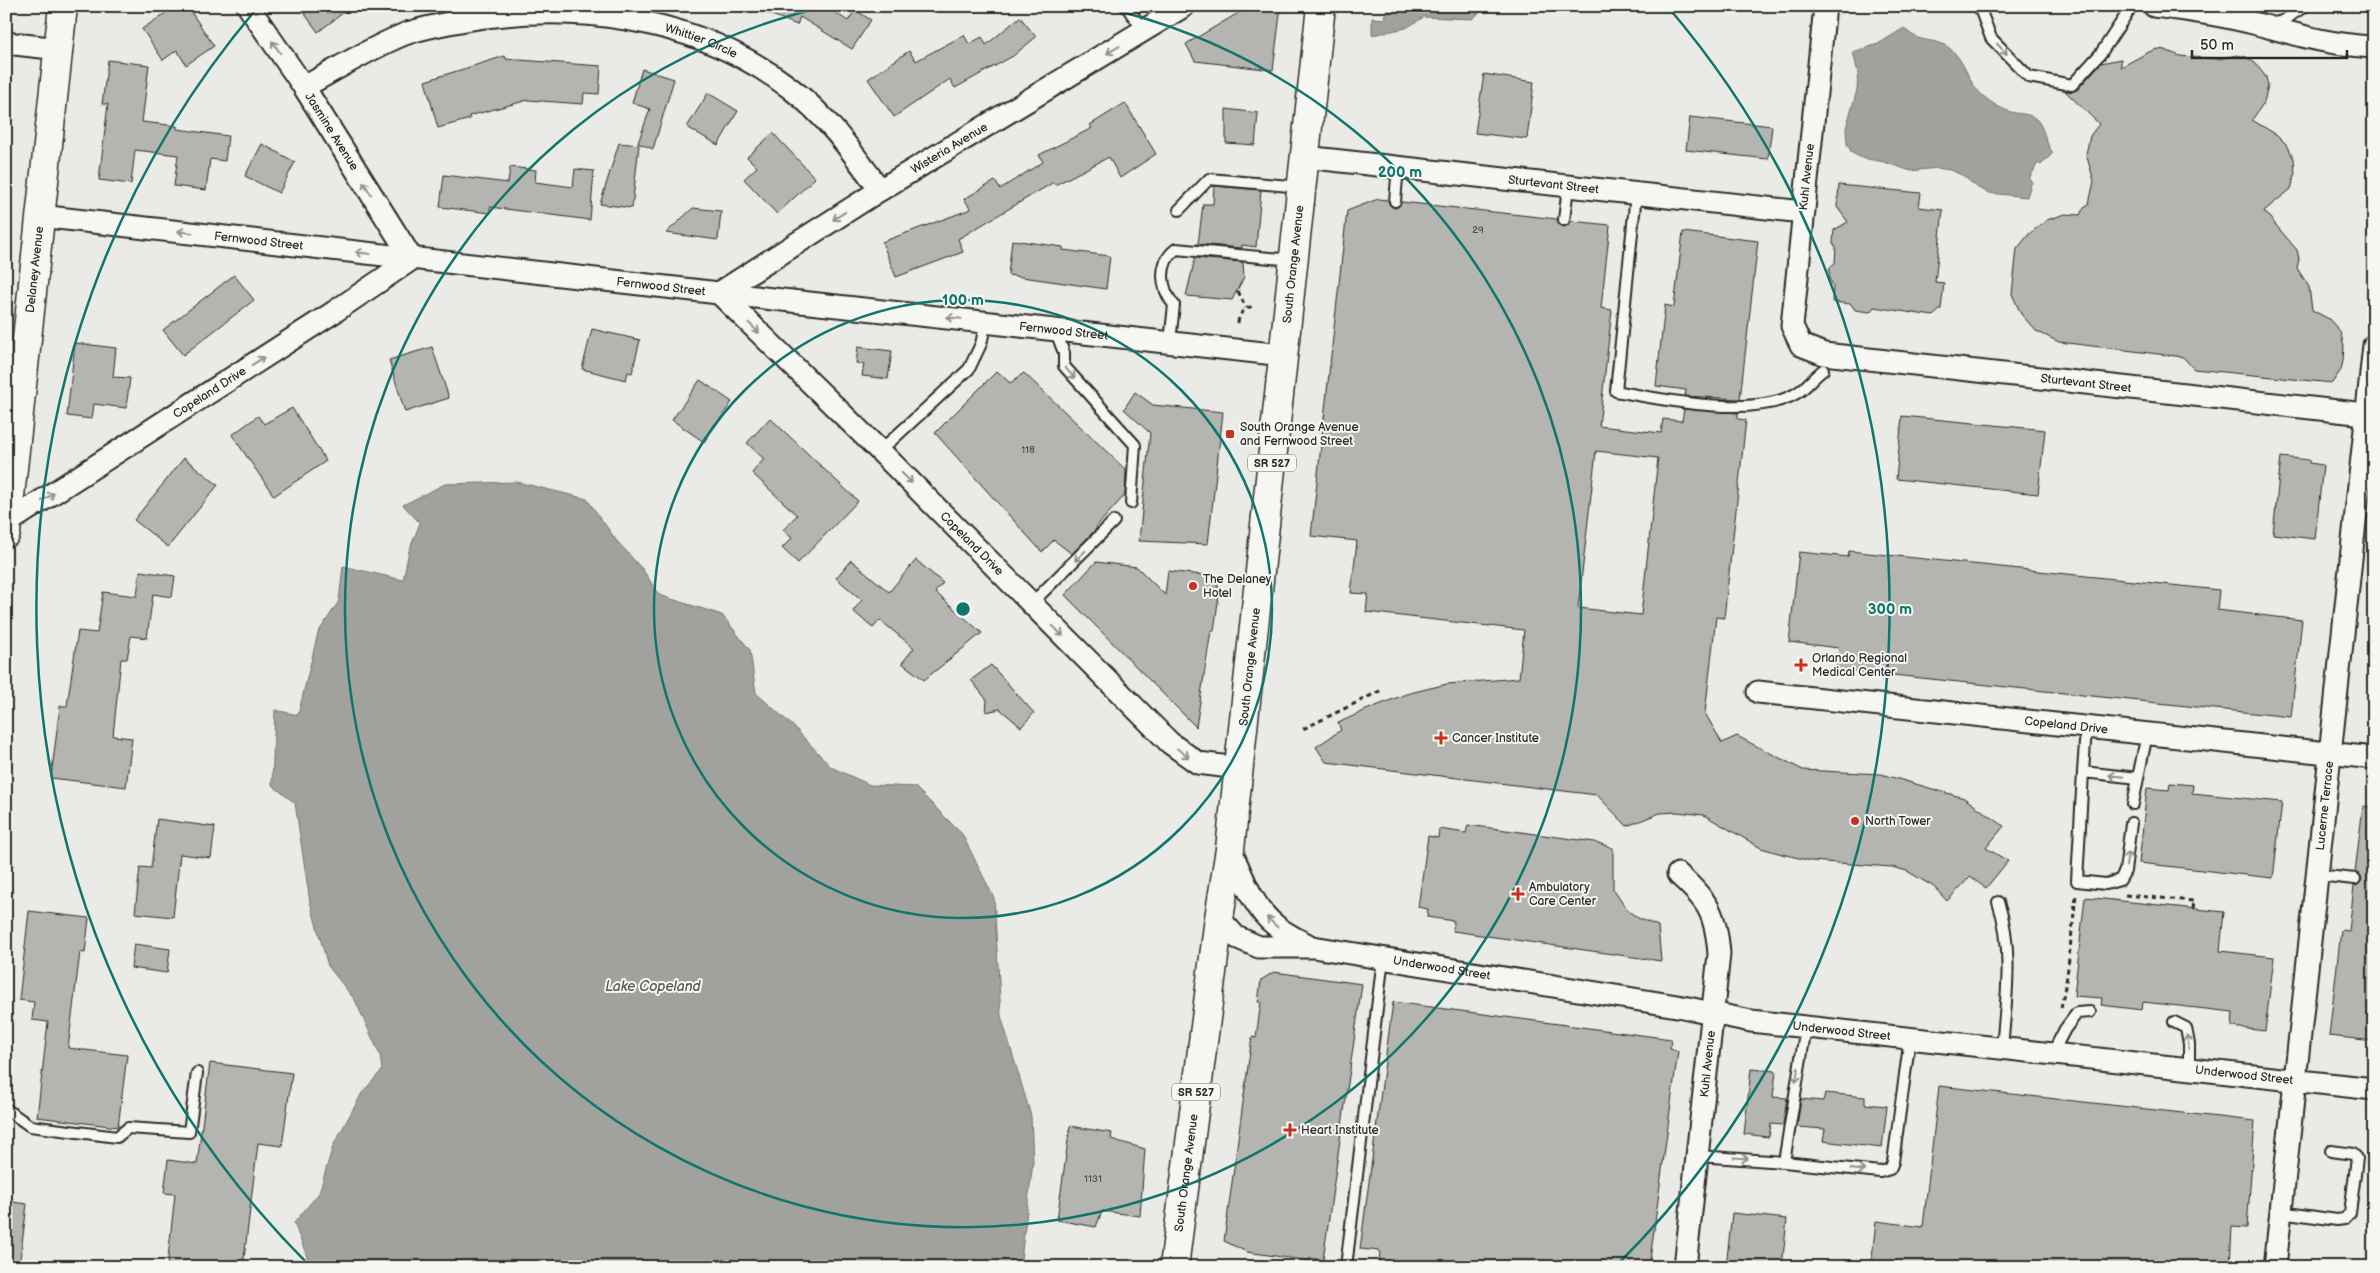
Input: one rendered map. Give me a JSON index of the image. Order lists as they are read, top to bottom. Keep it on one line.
{"streets":{"main road":["South Orange Avenue","Delaney Avenue","SR 527"],"street":["Whittier Circle","Jasmine Avenue","Wisteria Avenue","Kuhl Avenue","Sturtevant Street","Fernwood Street","Copeland Drive","Lucerne Terrace","Underwood Street"]},"crossings":[["Whittier Circle","Jasmine Avenue"],["Whittier Circle","Wisteria Avenue"],["Jasmine Avenue","Fernwood Street"],["Jasmine Avenue","Copeland Drive"],["Wisteria Avenue","Fernwood Street"],["Wisteria Avenue","Copeland Drive"],["Kuhl Avenue","Sturtevant Street"],["Kuhl Avenue","Underwood Street"],["Sturtevant Street","South Orange Avenue"],["Sturtevant Street","Lucerne Terrace"],["Fernwood Street","South Orange Avenue"],["Fernwood Street","Delaney Avenue"],["Fernwood Street","Copeland Drive"],["South Orange Avenue","Copeland Drive"],["South Orange Avenue","Underwood Street"],["Delaney Avenue","Copeland Drive"],["Copeland Drive","Lucerne Terrace"],["Lucerne Terrace","Underwood Street"]],"one_way":["Jasmine Avenue","Wisteria Avenue","Fernwood Street"],"water":["Lake Copeland"],"places":{"transit":["South Orange Avenue and Fernwood Street"],"other":["The Delaney Hotel","North Tower"],"health":["Orlando Regional Medical Center","Cancer Institute","Ambulatory Care Center","Heart Institute"]},"house_numbers":["29","118","1131"],"scale_bar":"50 m","rings":["200 m","100 m","300 m"]}
